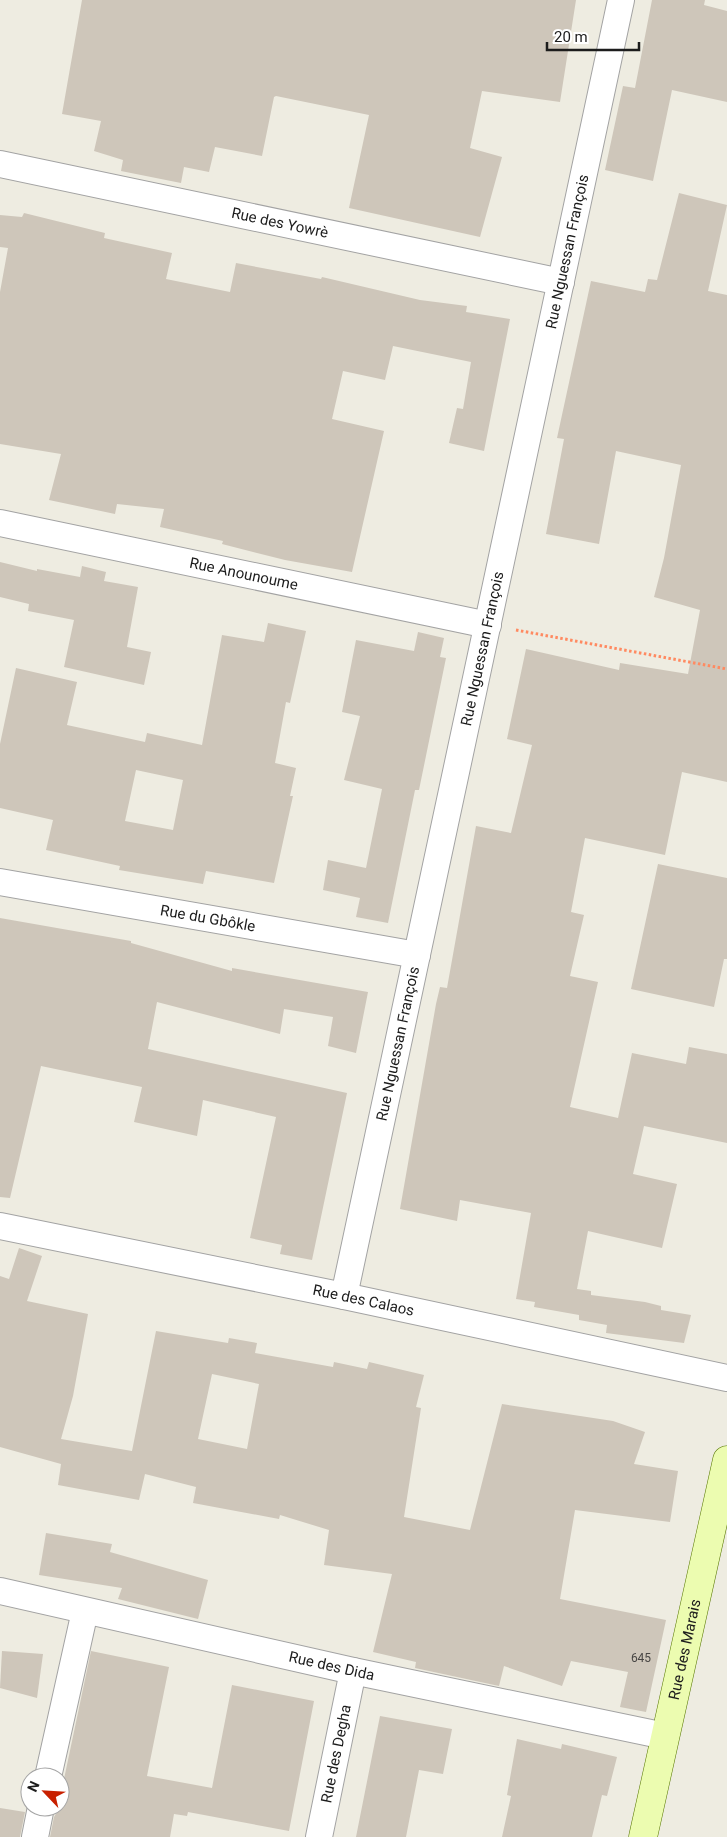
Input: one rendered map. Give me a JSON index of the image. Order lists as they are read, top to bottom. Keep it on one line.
{"streets":{"street":["Rue des Yowrè","Rue Nguessan François","Rue Anounoume","Rue du Gbôkle","Rue des Calaos","Rue des Marais","Rue des Dida","Rue des Degha"]},"crossings":[["Rue des Yowrè","Rue Nguessan François"],["Rue Nguessan François","Rue Anounoume"],["Rue Nguessan François","Rue du Gbôkle"],["Rue Nguessan François","Rue des Calaos"],["Rue des Marais","Rue des Dida"],["Rue des Dida","Rue des Degha"]],"house_numbers":["645"],"scale_bar":"20 m","north":"top left"}
